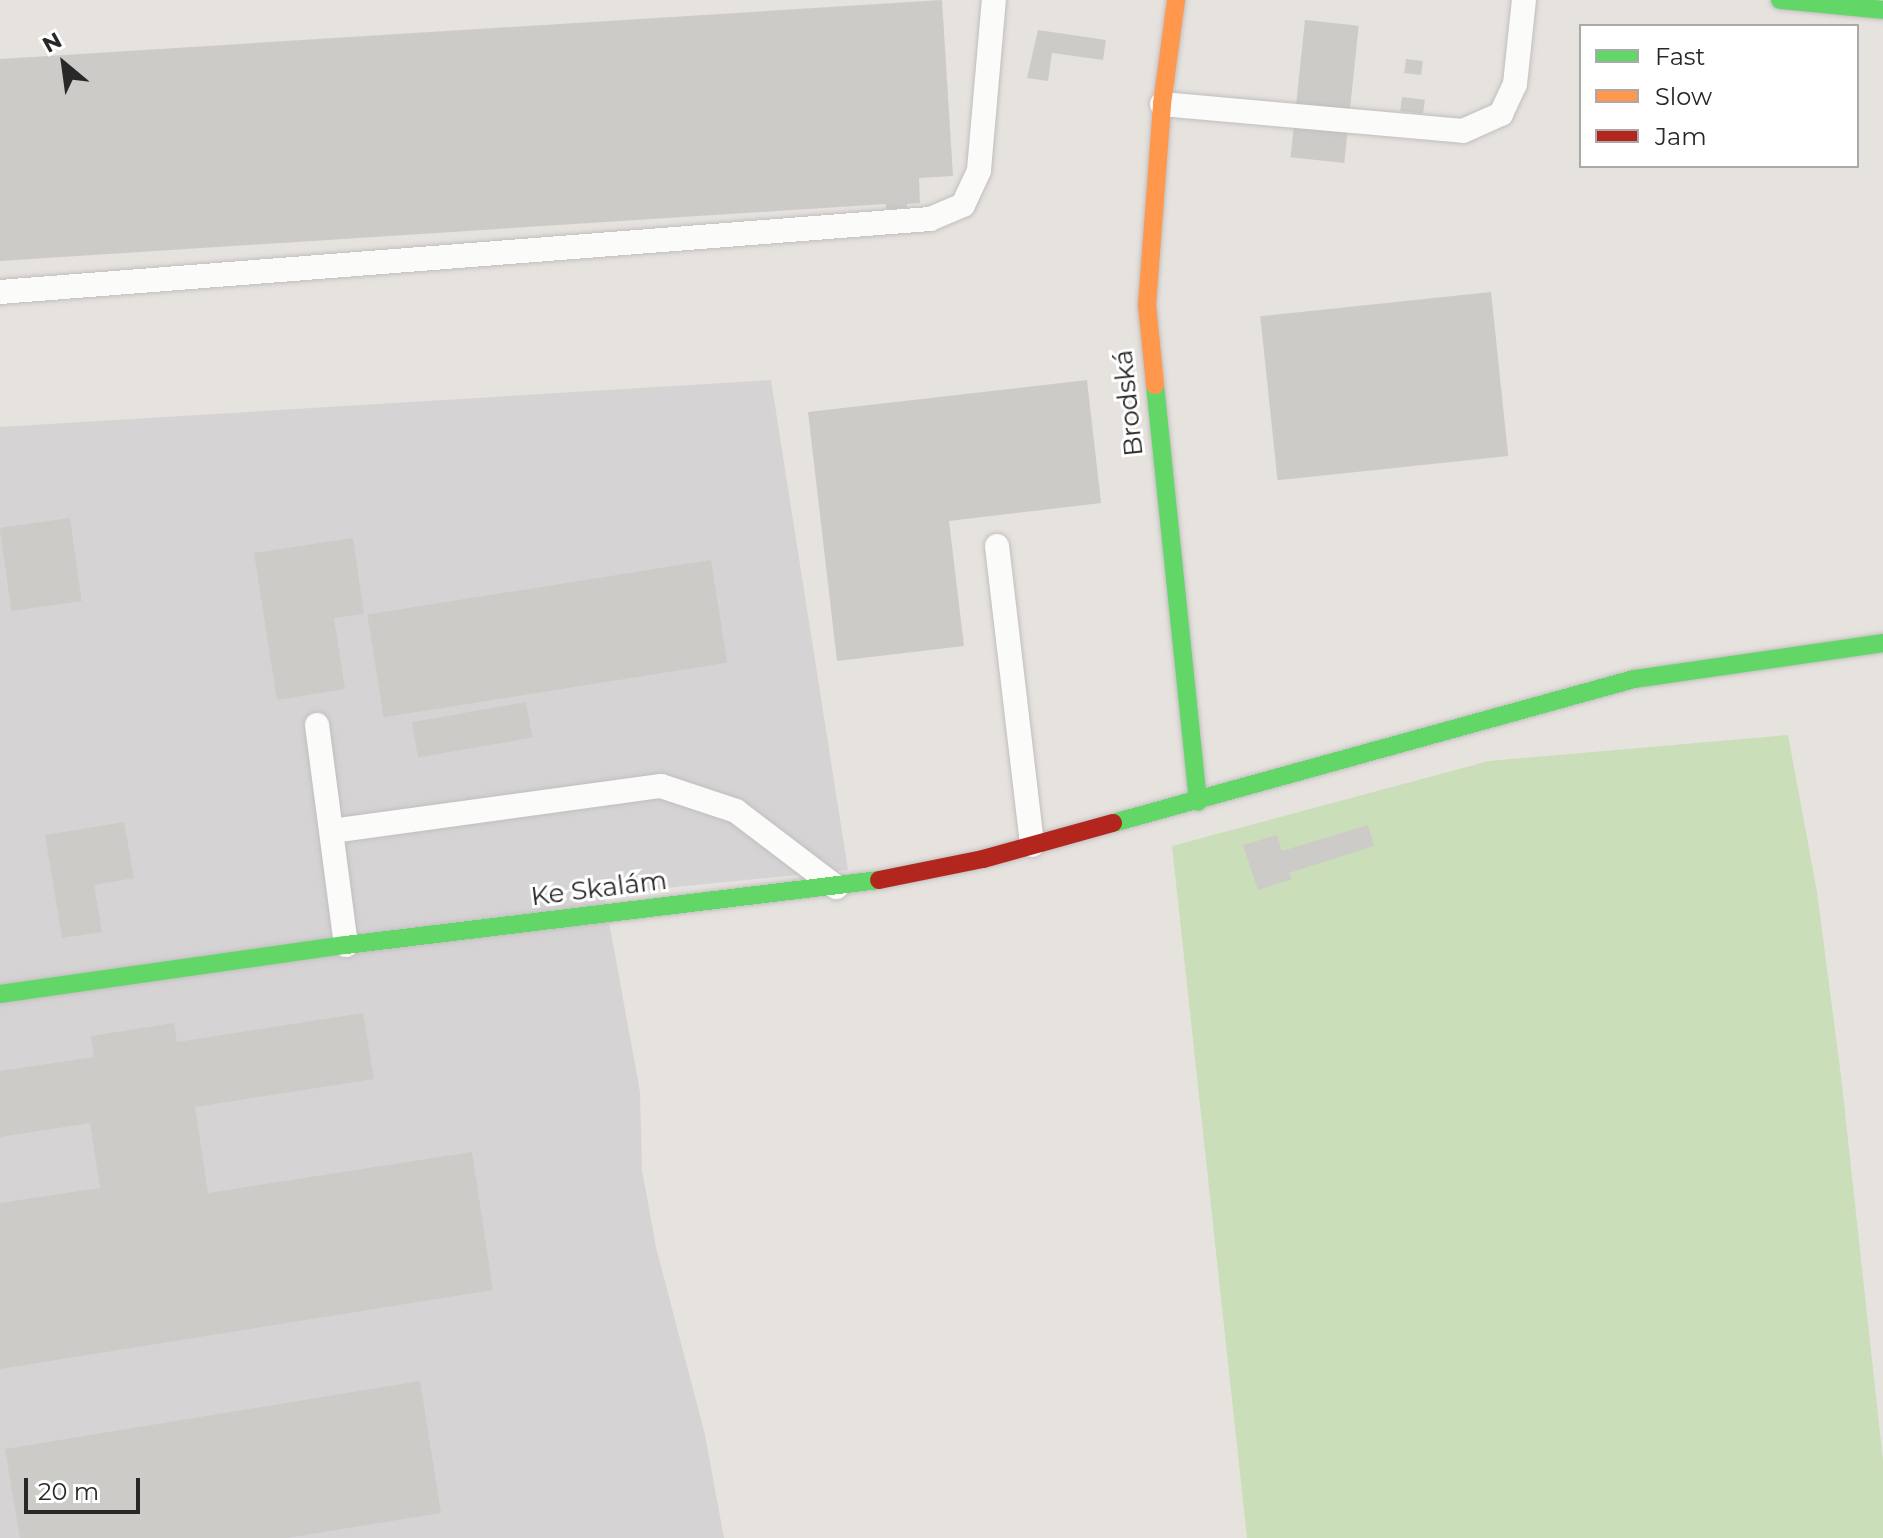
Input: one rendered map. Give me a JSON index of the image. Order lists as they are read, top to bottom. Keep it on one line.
{"streets":{"street":["Brodská","Ke Skalám"]},"crossings":[["Brodská","Ke Skalám"]],"legend":["Fast","Slow","Jam"],"scale_bar":"20 m","north":"top left"}
